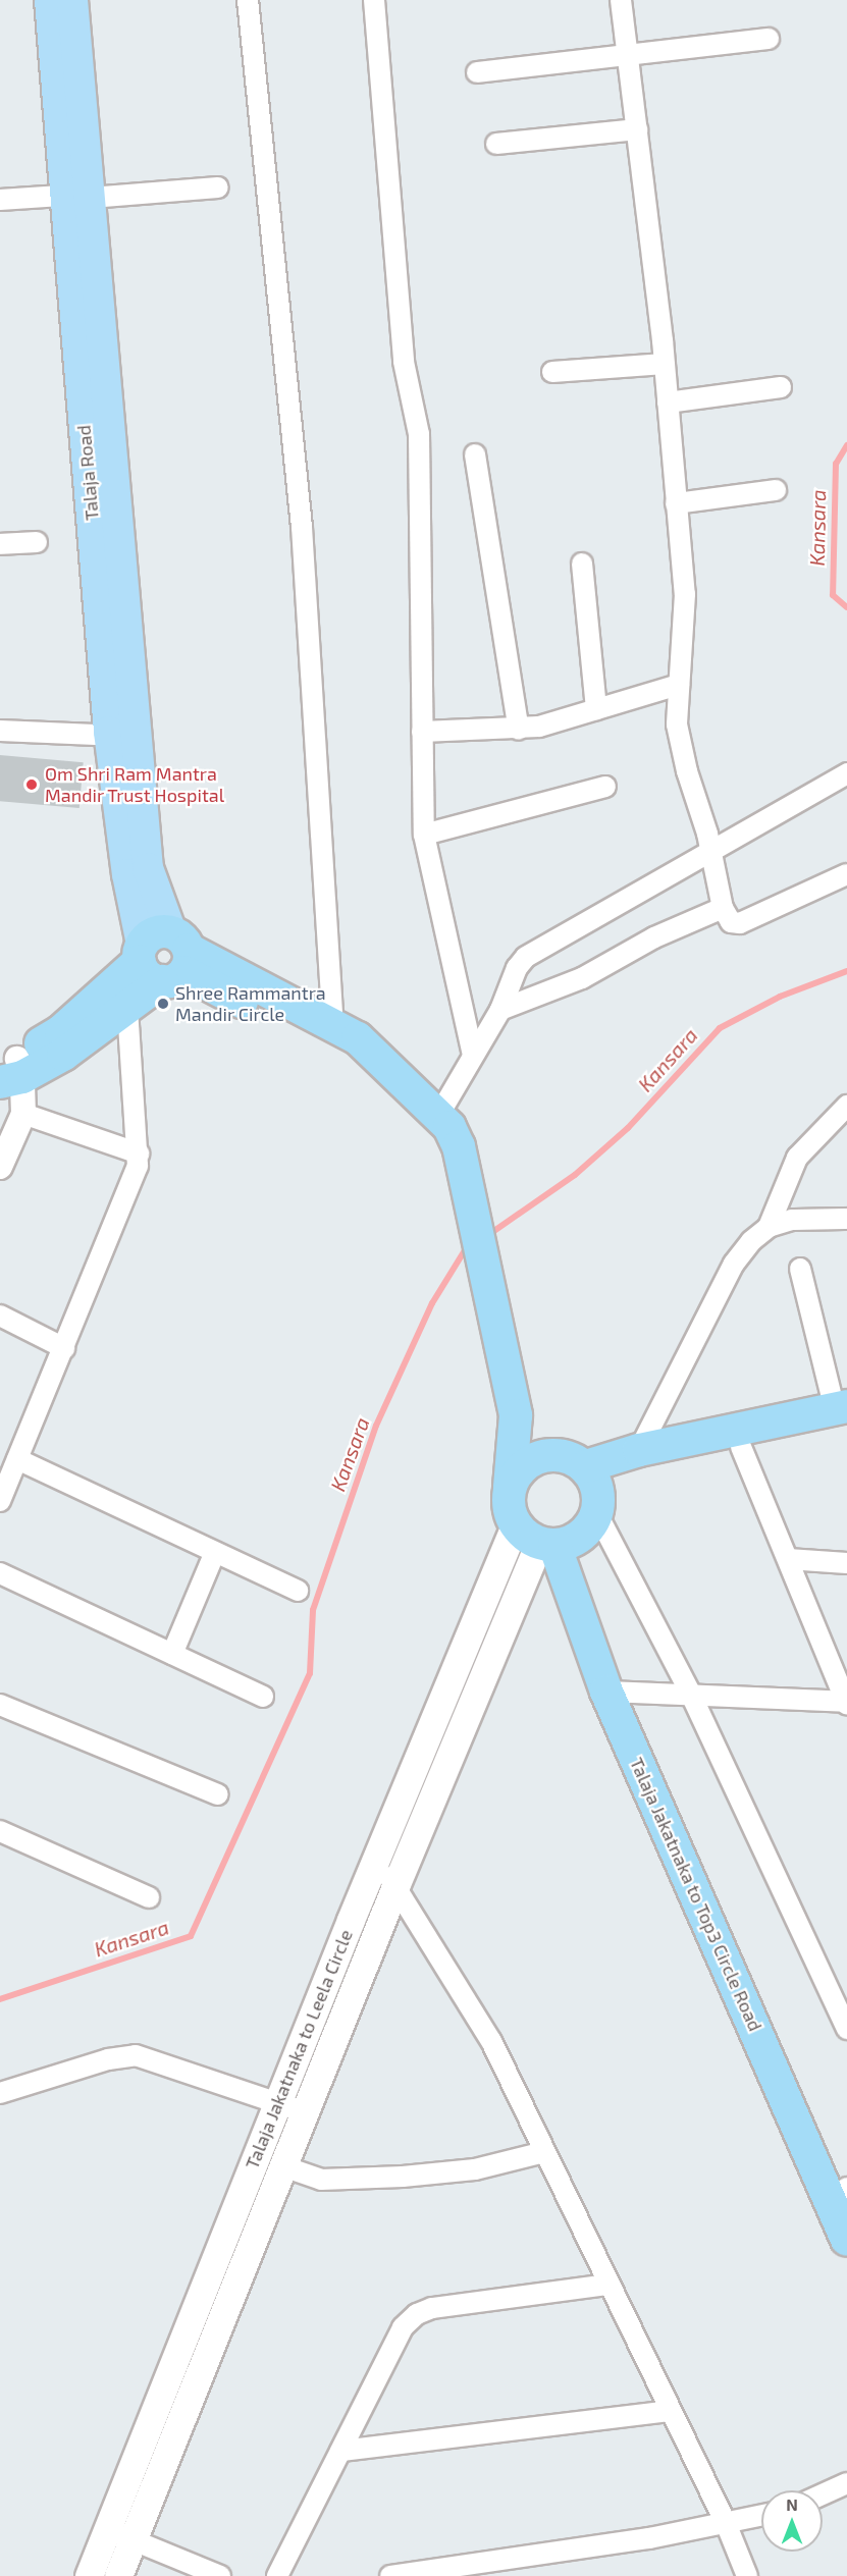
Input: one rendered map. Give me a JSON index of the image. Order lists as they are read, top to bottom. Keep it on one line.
{"streets":{"highway":["Talaja Jakatnaka to Top3 Circle Road"],"main road":["Talaja Road","Talaja Jakatnaka to Leela Circle"]},"crossings":[["Talaja Jakatnaka to Top3 Circle Road","Talaja Jakatnaka to Leela Circle"]],"water":["Kansara"],"places":["Om Shri Ram Mantra Mandir Trust Hospital","Shree Rammantra Mandir Circle"],"north":"top"}
